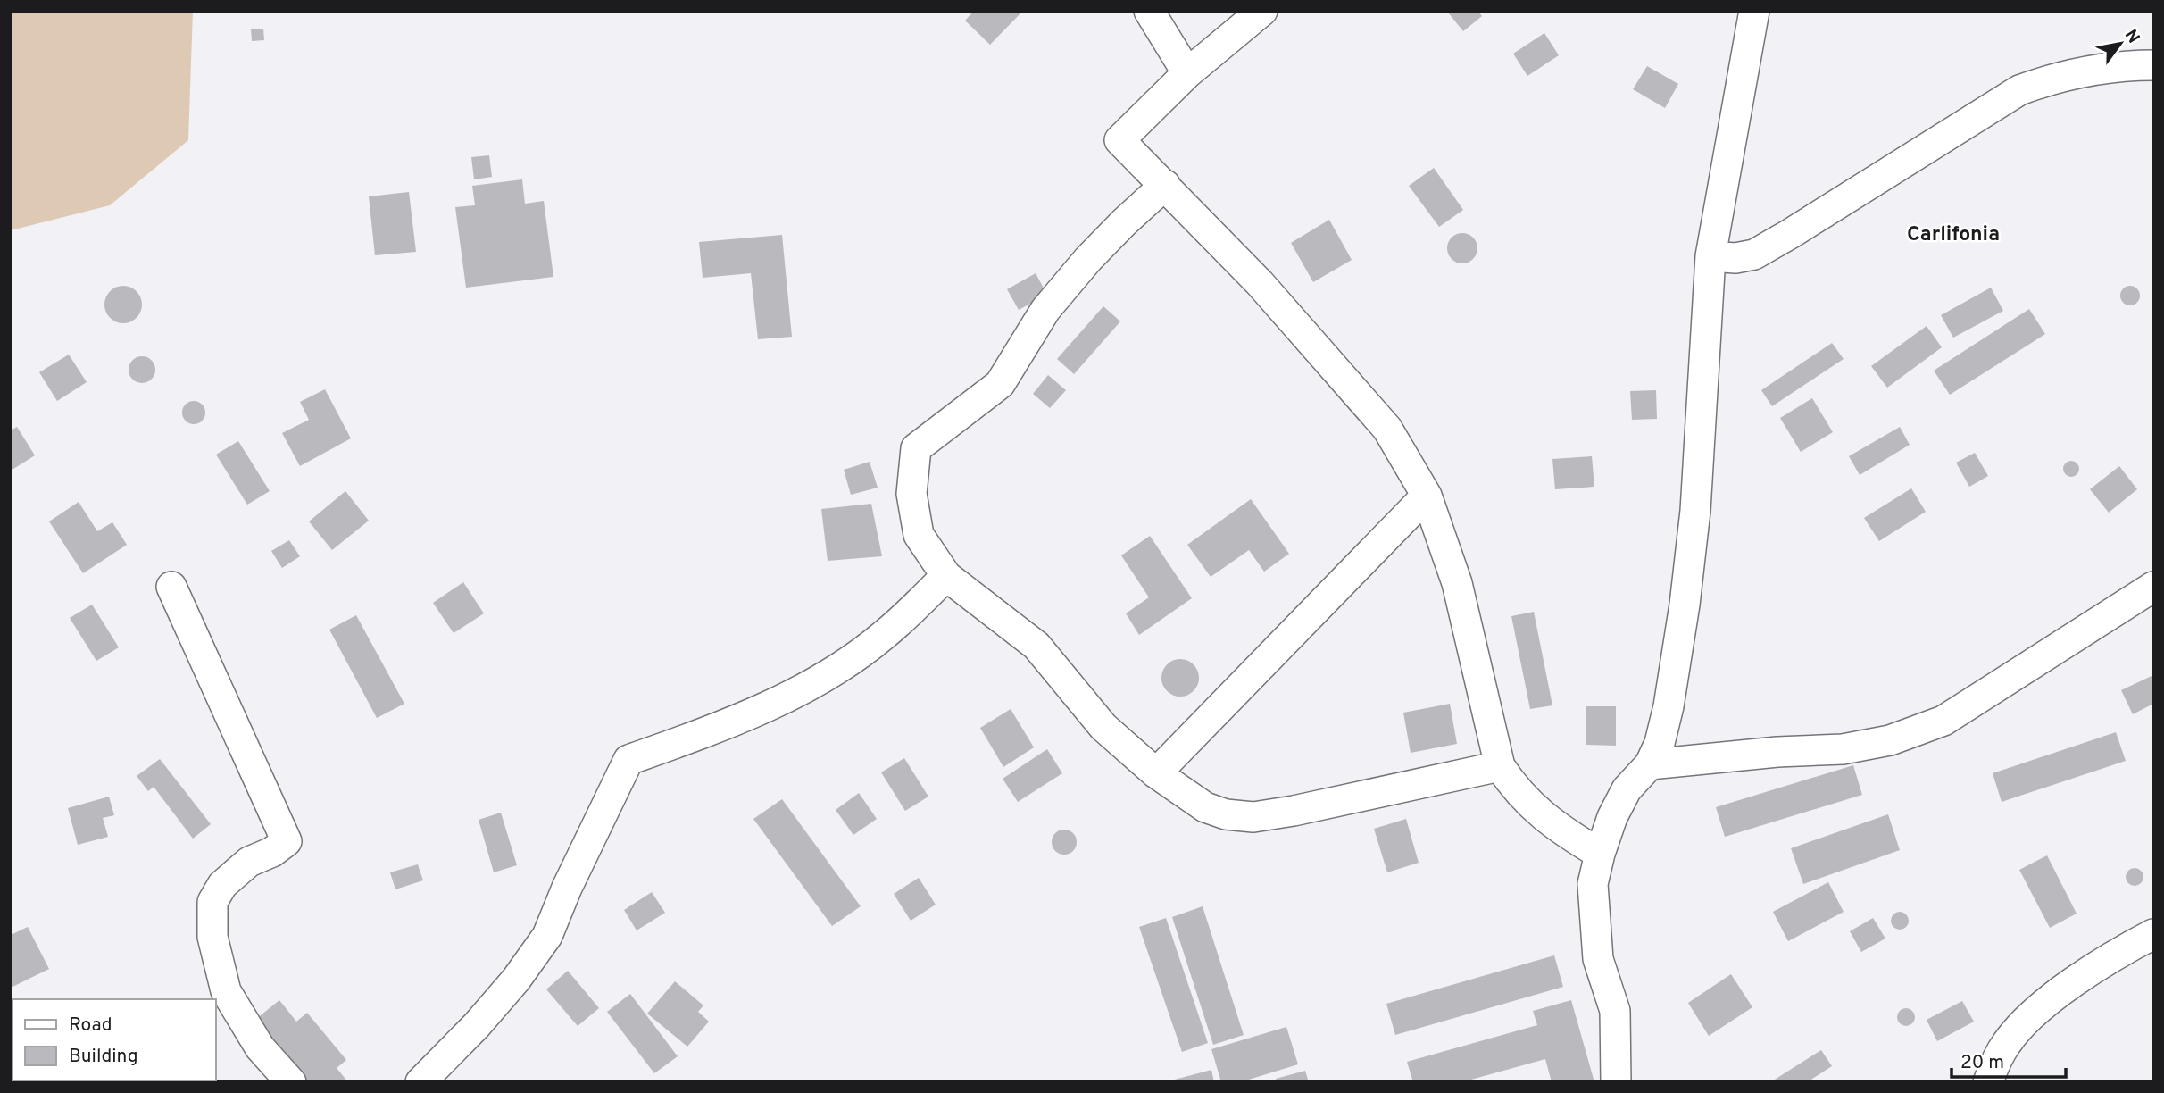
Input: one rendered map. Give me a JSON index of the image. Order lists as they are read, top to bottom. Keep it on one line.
{"districts":["Carlifonia"],"legend":["Road","Building"],"scale_bar":"20 m","north":"top right"}
